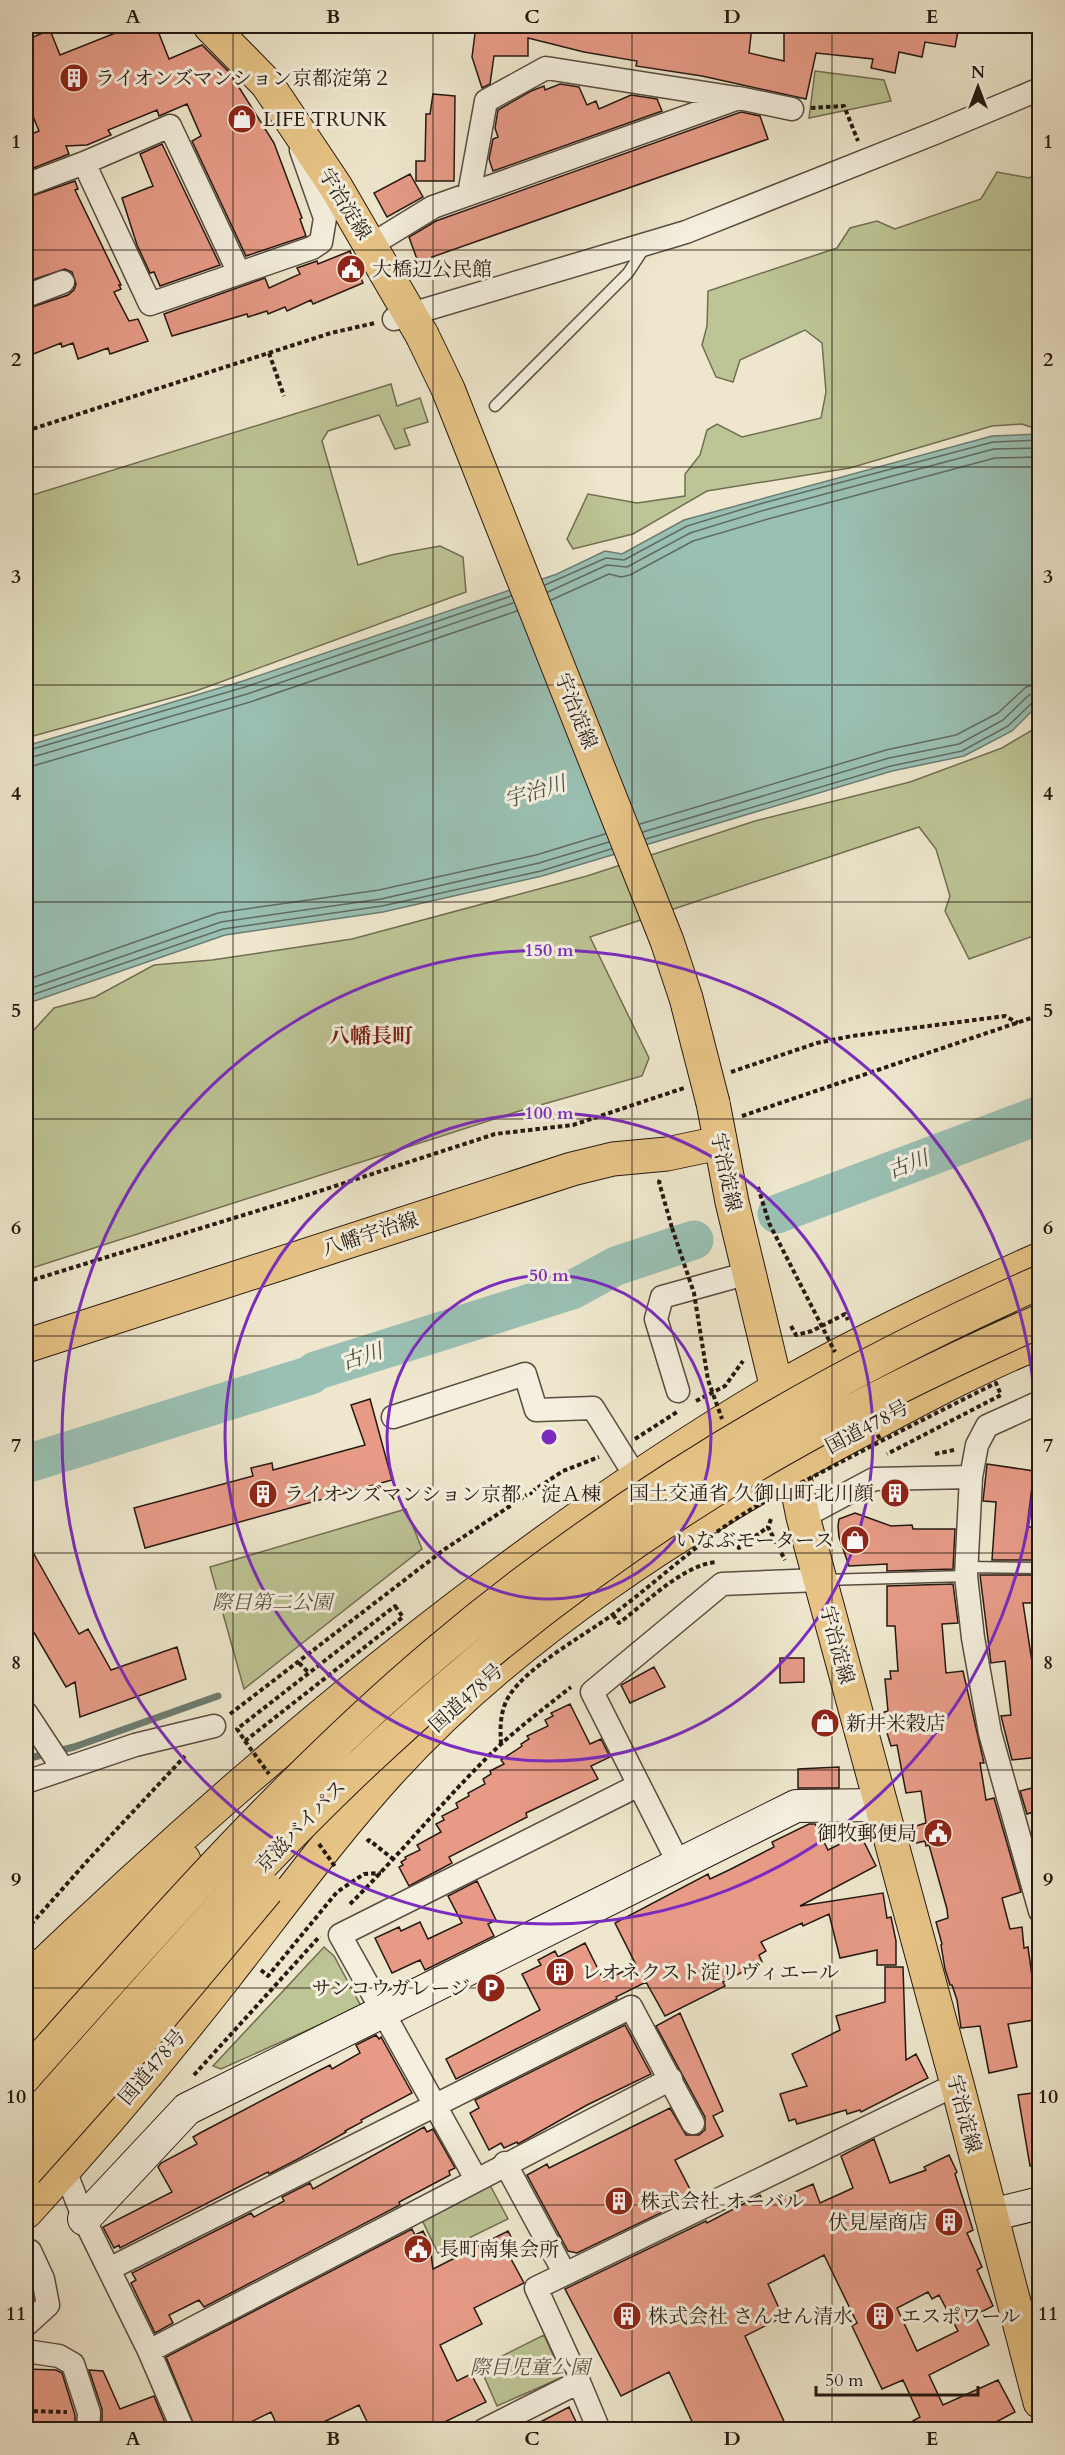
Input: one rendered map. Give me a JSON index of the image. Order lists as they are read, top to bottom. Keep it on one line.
{"streets":{"main road":["宇治淀線","八幡宇治線","国道478号","京滋バイパス"]},"crossings":[["宇治淀線","八幡宇治線"],["宇治淀線","国道478号"]],"districts":["八幡長町"],"water":["宇治川","古川"],"parks":["際目第二公園","際目児童公園"],"places":{"building":["ライオンズマンション京都淀第２","国土交通省 久御山町北川顔","ライオンズマンション京都・淀Ａ棟","レオネクスト淀リヴィエール","株式会社 オーバル","伏見屋商店","株式会社 さんせん清水","エスポワール"],"shop":["LIFE TRUNK","いなぶモータース","新井米穀店"],"public building":["大橋辺公民館","御牧郵便局","長町南集会所"],"parking":["サンコウガレージ"]},"scale_bar":"50 m","north":"top","grid":{"columns":["A","B","C","D","E"],"rows":["1","2","3","4","5","6","7","8","9","10","11"]},"rings":["150 m","100 m","50 m"]}
